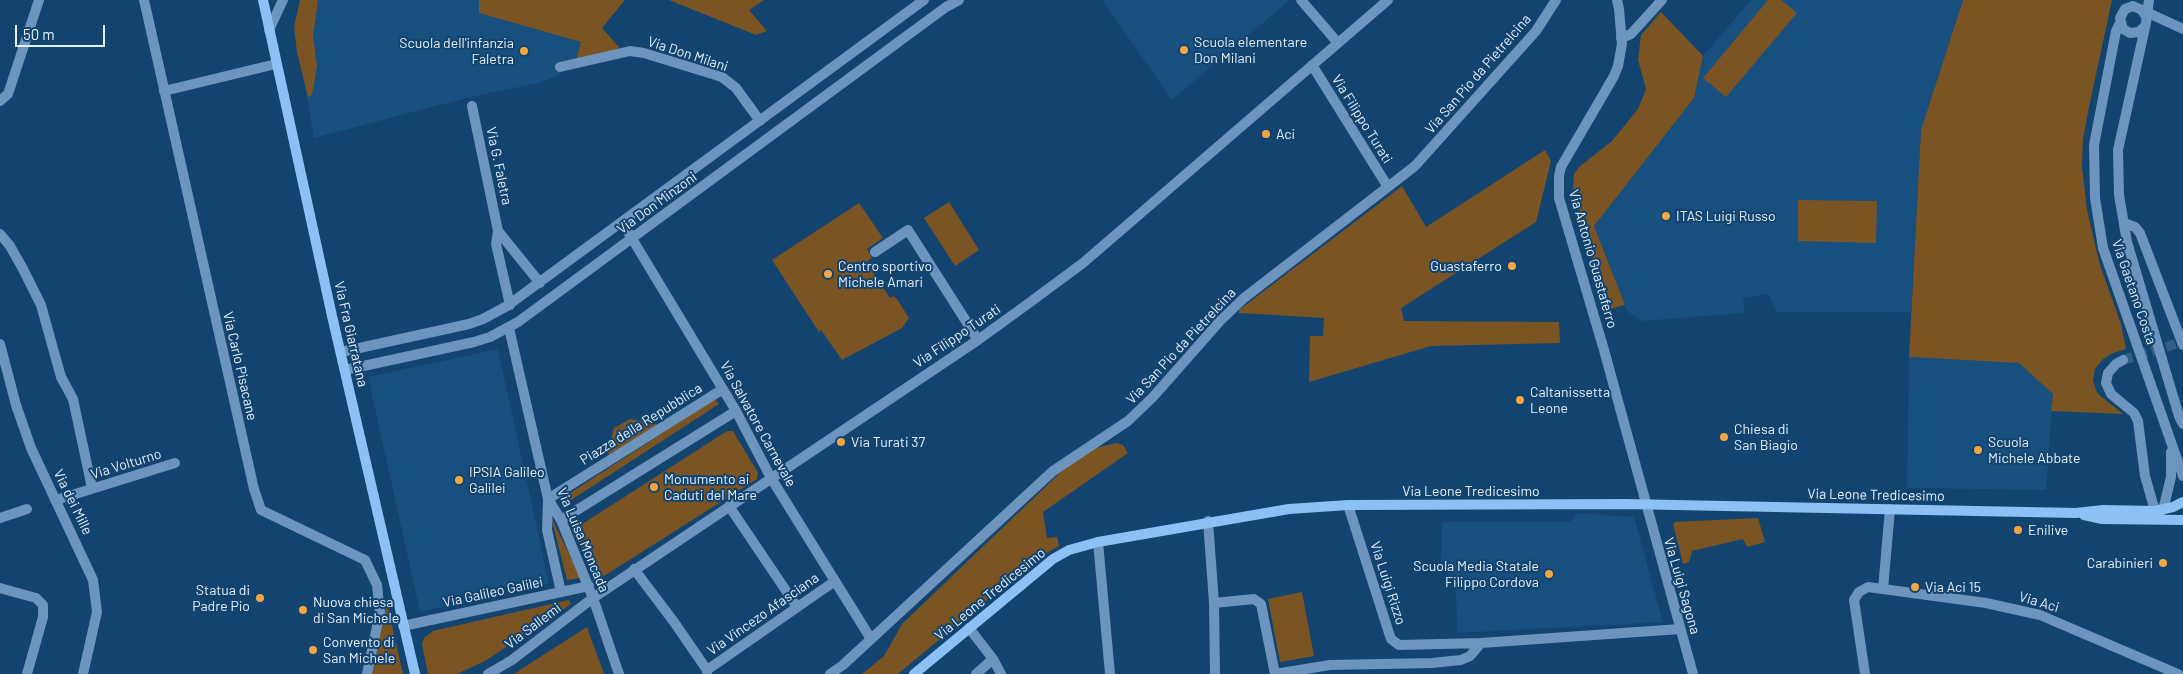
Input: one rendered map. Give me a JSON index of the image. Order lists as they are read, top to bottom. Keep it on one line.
{"streets":{"main road":["Via Fra Giarratana","Via Leone Tredicesimo"],"street":["Via Don Milani","Via San Pio da Pietrelcina","Via Filippo Turati","Via G. Faletra","Via Don Minzoni","Via Antonio Guastaferro","Via Gaetano Costa","Via Carlo Pisacane","Piazza della Repubblica","Via Salvatore Carnevale","Via Volturno","Via dei Mille","Via Luisa Moncada","Via Luigi Rizzo","Via Luigi Sagona","Via Galileo Galilei","Via Aci","Via Vincezo Afasciana","Via Sallemi"]},"crossings":[["Via Don Milani","Via Don Minzoni"],["Via San Pio da Pietrelcina","Via Filippo Turati"],["Via San Pio da Pietrelcina","Via Salvatore Carnevale"],["Via Filippo Turati","Via Salvatore Carnevale"],["Via Filippo Turati","Via Luisa Moncada"],["Via Filippo Turati","Via Sallemi"],["Via G. Faletra","Via Don Minzoni"],["Via Don Minzoni","Via Fra Giarratana"],["Via Don Minzoni","Via Salvatore Carnevale"],["Via Don Minzoni","Via Luisa Moncada"],["Via Antonio Guastaferro","Via Leone Tredicesimo"],["Via Antonio Guastaferro","Via Luigi Sagona"],["Via Fra Giarratana","Via Galileo Galilei"],["Piazza della Repubblica","Via Salvatore Carnevale"],["Piazza della Repubblica","Via Luisa Moncada"],["Via Salvatore Carnevale","Via Vincezo Afasciana"],["Via Volturno","Via dei Mille"],["Via Leone Tredicesimo","Via Luigi Rizzo"],["Via Leone Tredicesimo","Via Luigi Sagona"],["Via Luisa Moncada","Via Galileo Galilei"],["Via Luisa Moncada","Via Sallemi"],["Via Luigi Rizzo","Via Luigi Sagona"]],"places":["Scuola elementare Don Milani","Scuola dell'infanzia Faletra","Aci","ITAS Luigi Russo","Guastaferro","Centro sportivo Michele Amari","Caltanissetta Leone","Chiesa di San Biagio","Via Turati 37","Scuola Michele Abbate","IPSIA Galileo Galilei","Monumento ai Caduti del Mare","Enilive","Carabinieri","Scuola Media Statale Filippo Cordova","Via Aci 15","Statua di Padre Pio","Nuova chiesa di San Michele","Convento di San Michele"],"scale_bar":"50 m"}
